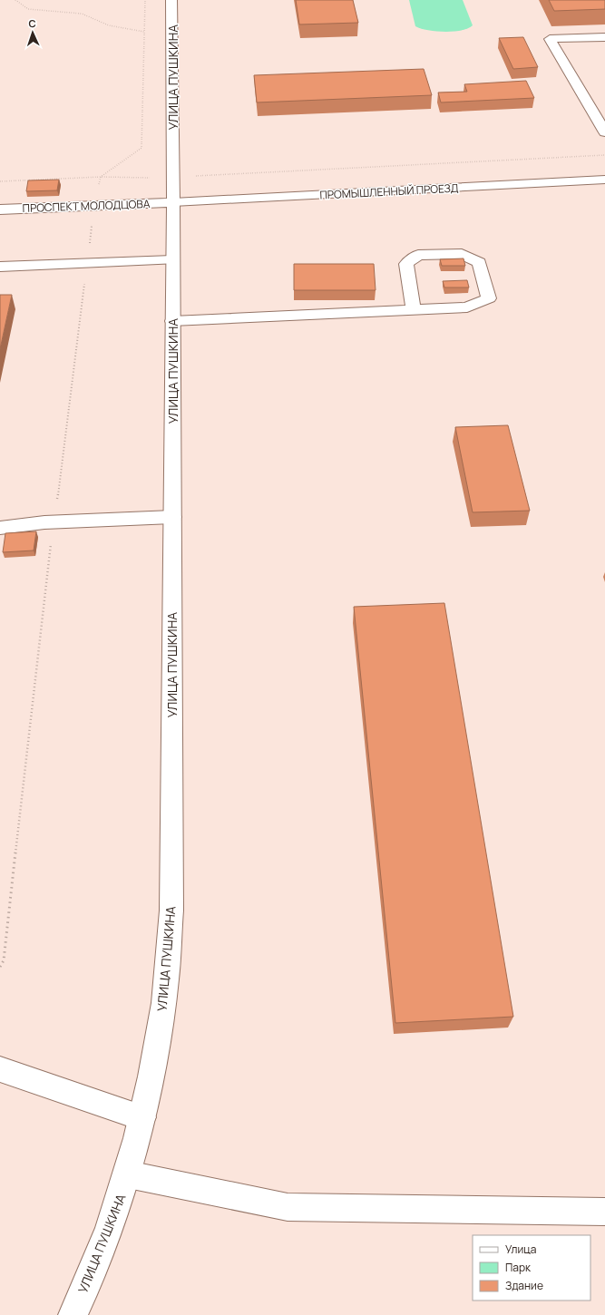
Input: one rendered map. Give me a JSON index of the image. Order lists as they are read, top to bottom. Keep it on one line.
{"streets":{"main road":["УЛИЦА ПУШКИНА","ПРОМЫШЛЕННЫЙ ПРОЕЗД","ПРОСПЕКТ МОЛОДЦОВА"]},"crossings":[["УЛИЦА ПУШКИНА","ПРОМЫШЛЕННЫЙ ПРОЕЗД"],["УЛИЦА ПУШКИНА","ПРОСПЕКТ МОЛОДЦОВА"],["ПРОМЫШЛЕННЫЙ ПРОЕЗД","ПРОСПЕКТ МОЛОДЦОВА"]],"legend":["Улица","Парк","Здание"],"north":"top"}
